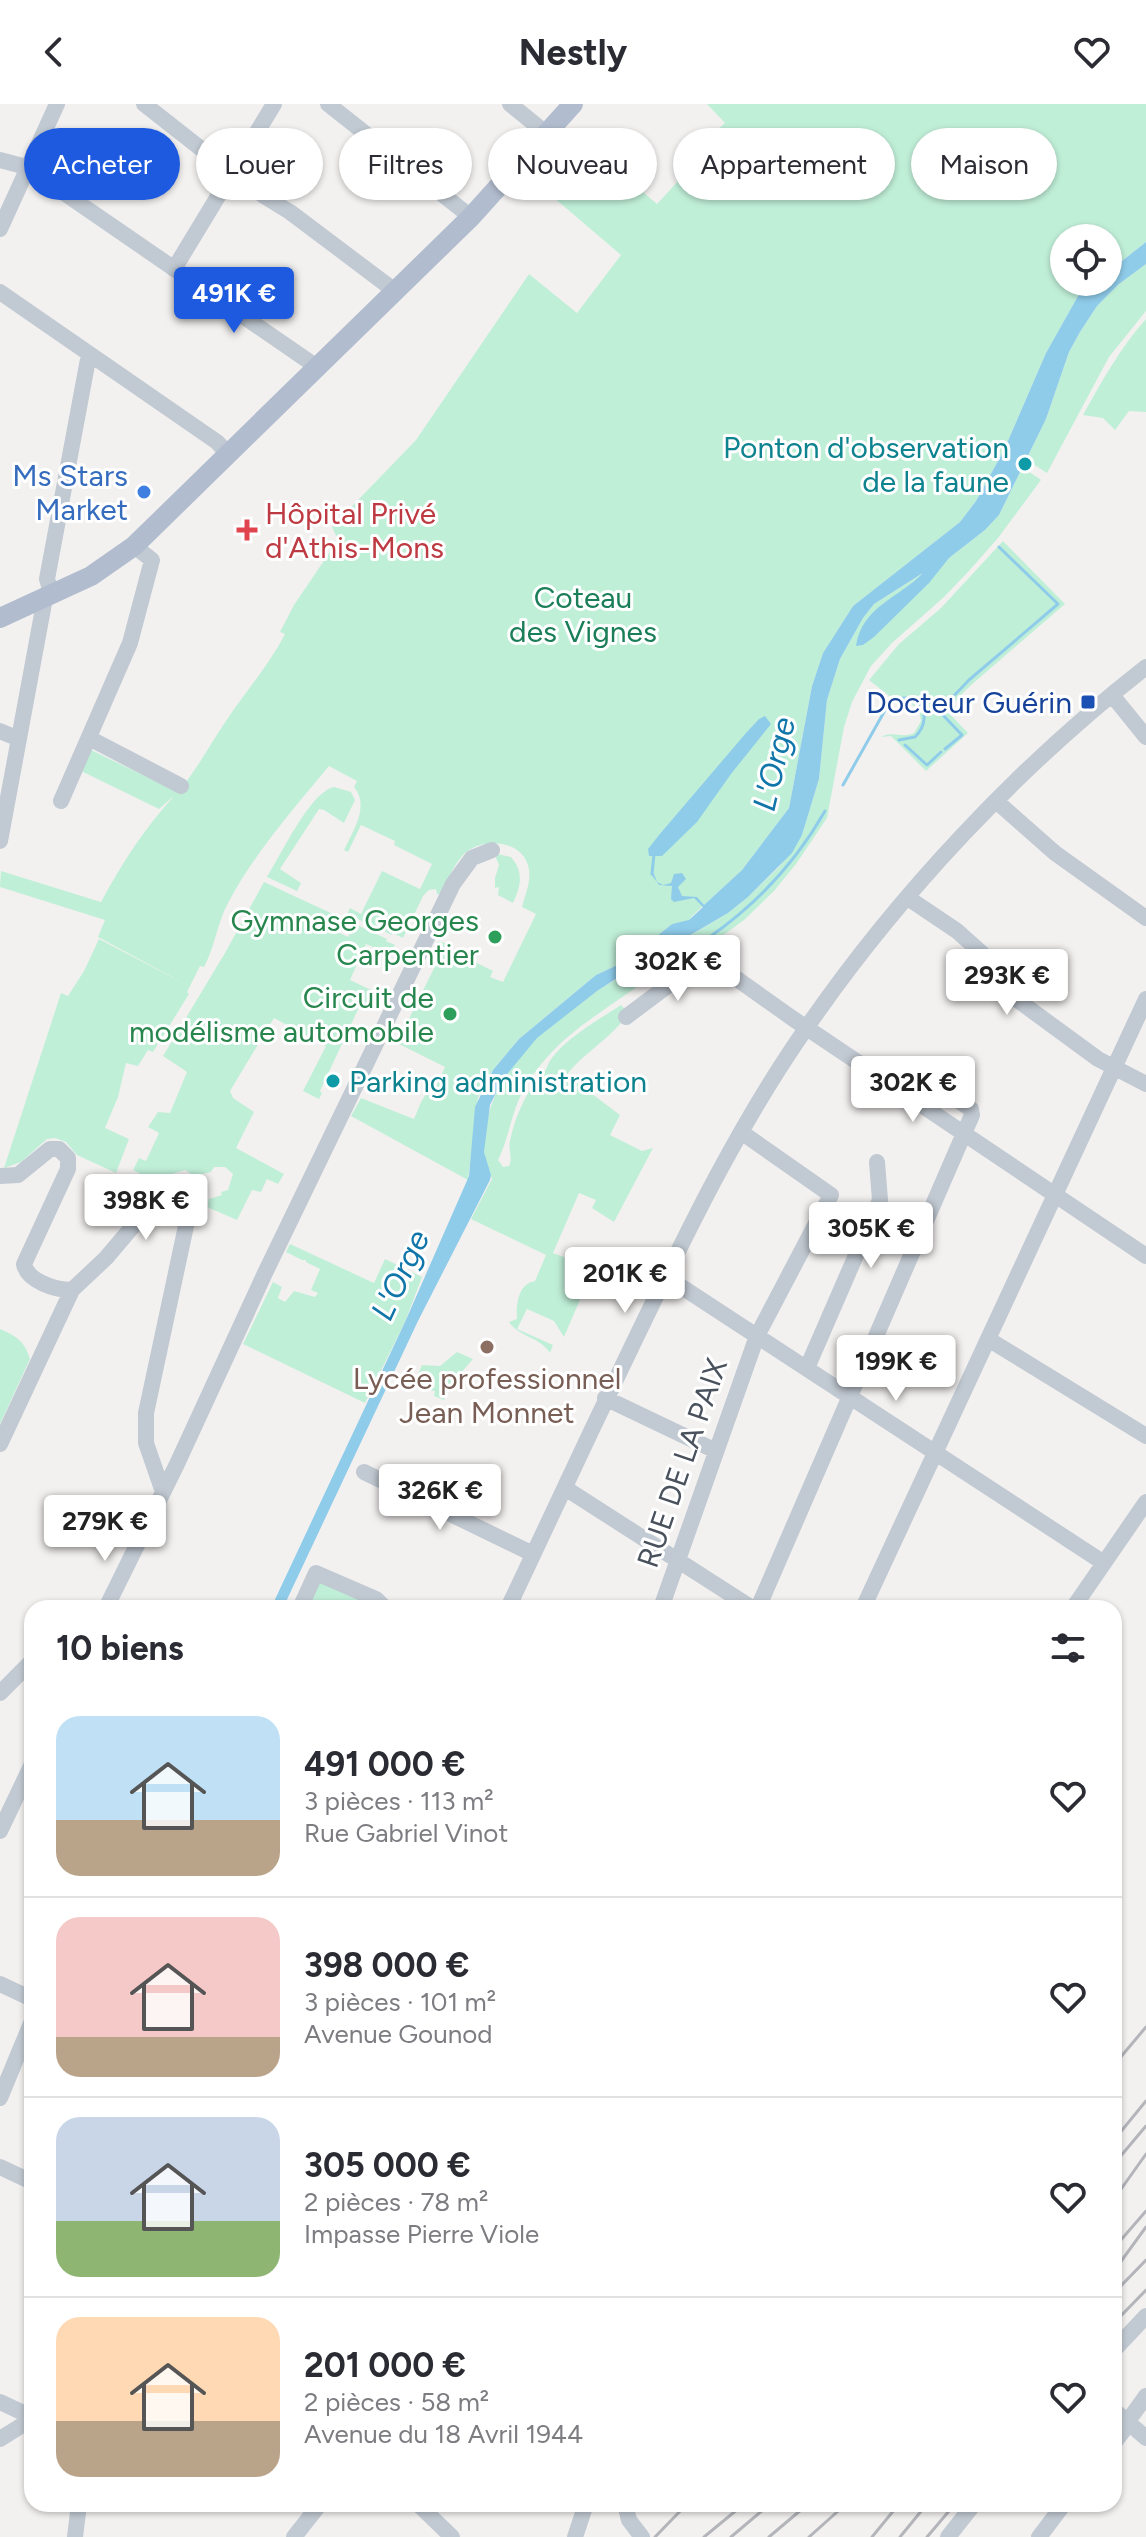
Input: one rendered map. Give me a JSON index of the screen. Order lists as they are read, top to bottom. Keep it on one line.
{"streets":{"street":["RUE DE LA PAIX"]},"water":["L'Orge"],"parks":["Coteau des Vignes"],"places":{"other":["Ponton d'observation de la faune","Ms Stars Market","Gymnase Georges Carpentier","Circuit de modélisme automobile","Parking administration","Lycée professionnel Jean Monnet"],"health":["Hôpital Privé d'Athis-Mons"],"transit":["Docteur Guérin"]},"page":{"header":"Nestly","chip":["Acheter","Louer","Filtres","Nouveau","Appartement","Maison"],"price":["491K €","302K €","293K €","302K €","398K €","305K €","201K €","199K €","326K €","279K €"],"heading":"10 biens","list":[{"name":"491 000 €","note":"3 pièces · 113 m² · Rue Gabriel Vinot"},{"name":"398 000 €","note":"3 pièces · 101 m² · Avenue Gounod"},{"name":"305 000 €","note":"2 pièces · 78 m² · Impasse Pierre Viole"},{"name":"201 000 €","note":"2 pièces · 58 m² · Avenue du 18 Avril 1944"}]}}
